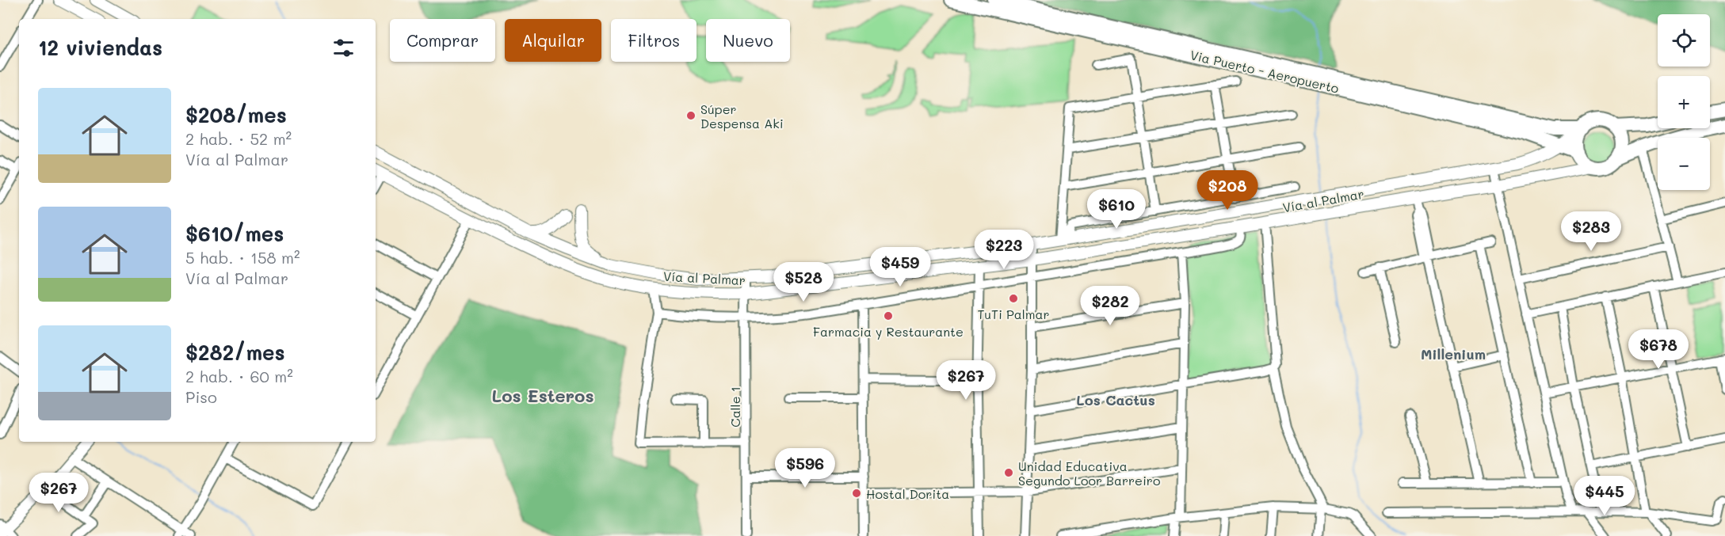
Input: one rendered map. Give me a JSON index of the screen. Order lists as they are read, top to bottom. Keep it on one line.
{"streets":{"main road":["Via Puerto - Aeropuerto","Vía al Palmar"],"street":["Calle 1"]},"crossings":[["Via Puerto - Aeropuerto","Vía al Palmar"],["Vía al Palmar","Calle 1"]],"districts":["Millenium","Los Esteros","Los Cactus"],"places":["Súper Despensa Aki","TuTi Palmar","Farmacia y Restaurante","Unidad Educativa Segundo Loor Barreiro","Hostal Dorita"],"page":{"map_buttons":["+","−"],"chip":["Comprar","Alquilar","Filtros","Nuevo"],"heading":"12 viviendas","list":[{"name":"$208/mes","note":"2 hab. · 52 m² · Vía al Palmar"},{"name":"$610/mes","note":"5 hab. · 158 m² · Vía al Palmar"},{"name":"$282/mes","note":"2 hab. · 60 m² · Piso"}],"price":["$208","$610","$283","$223","$459","$528","$282","$678","$267","$596","$267","$445"]}}
